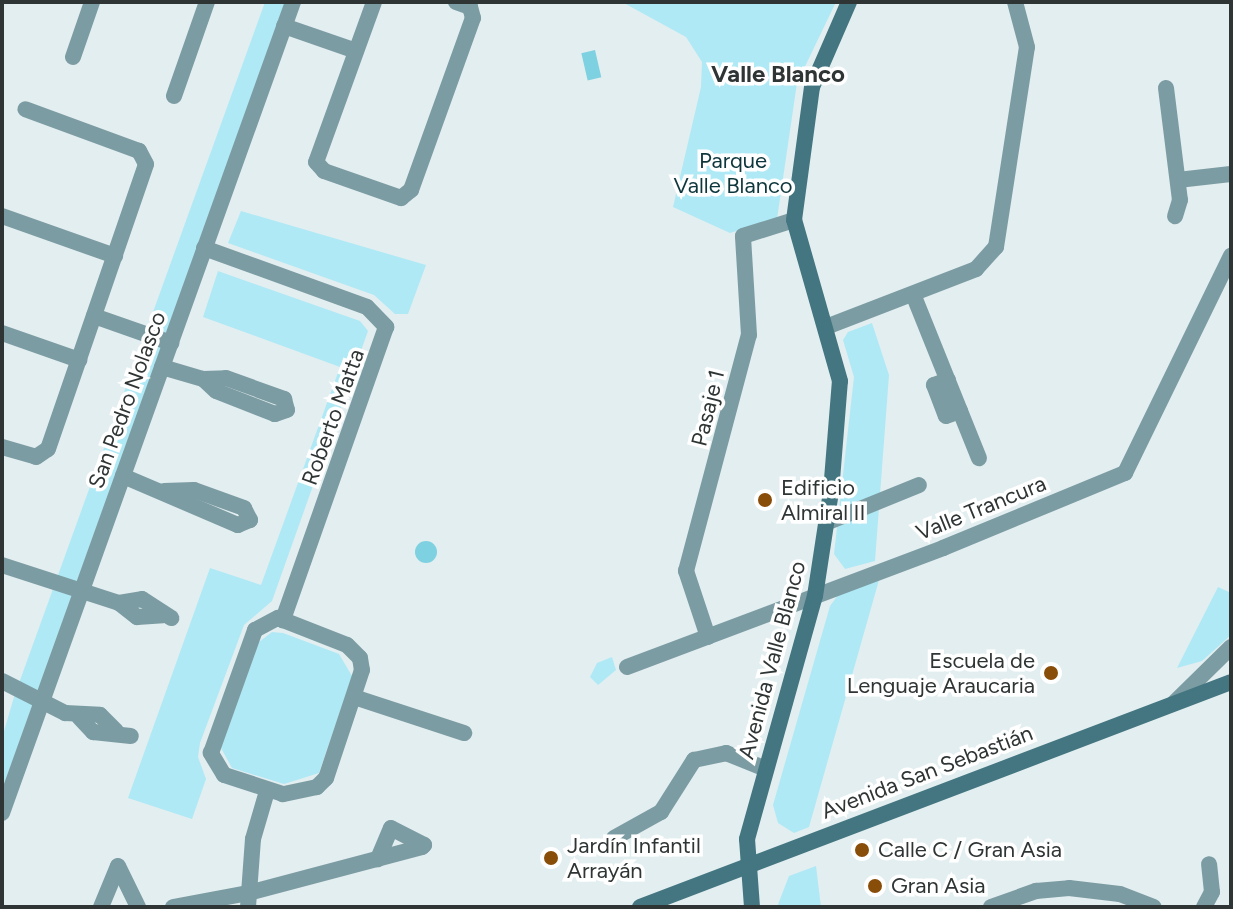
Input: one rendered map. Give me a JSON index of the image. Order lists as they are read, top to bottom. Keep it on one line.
{"streets":{"street":["San Pedro Nolasco","Pasaje 1","Roberto Matta","Valle Trancura","Avenida Valle Blanco","Avenida San Sebastián"]},"crossings":[["San Pedro Nolasco","Roberto Matta"],["Pasaje 1","Valle Trancura"],["Pasaje 1","Avenida Valle Blanco"],["Valle Trancura","Avenida Valle Blanco"],["Avenida Valle Blanco","Avenida San Sebastián"]],"districts":["Valle Blanco"],"parks":["Parque Valle Blanco"],"places":["Edificio Almiral II","Escuela de Lenguaje Araucaria","Calle C / Gran Asia","Jardín Infantil Arrayán","Gran Asia"]}
